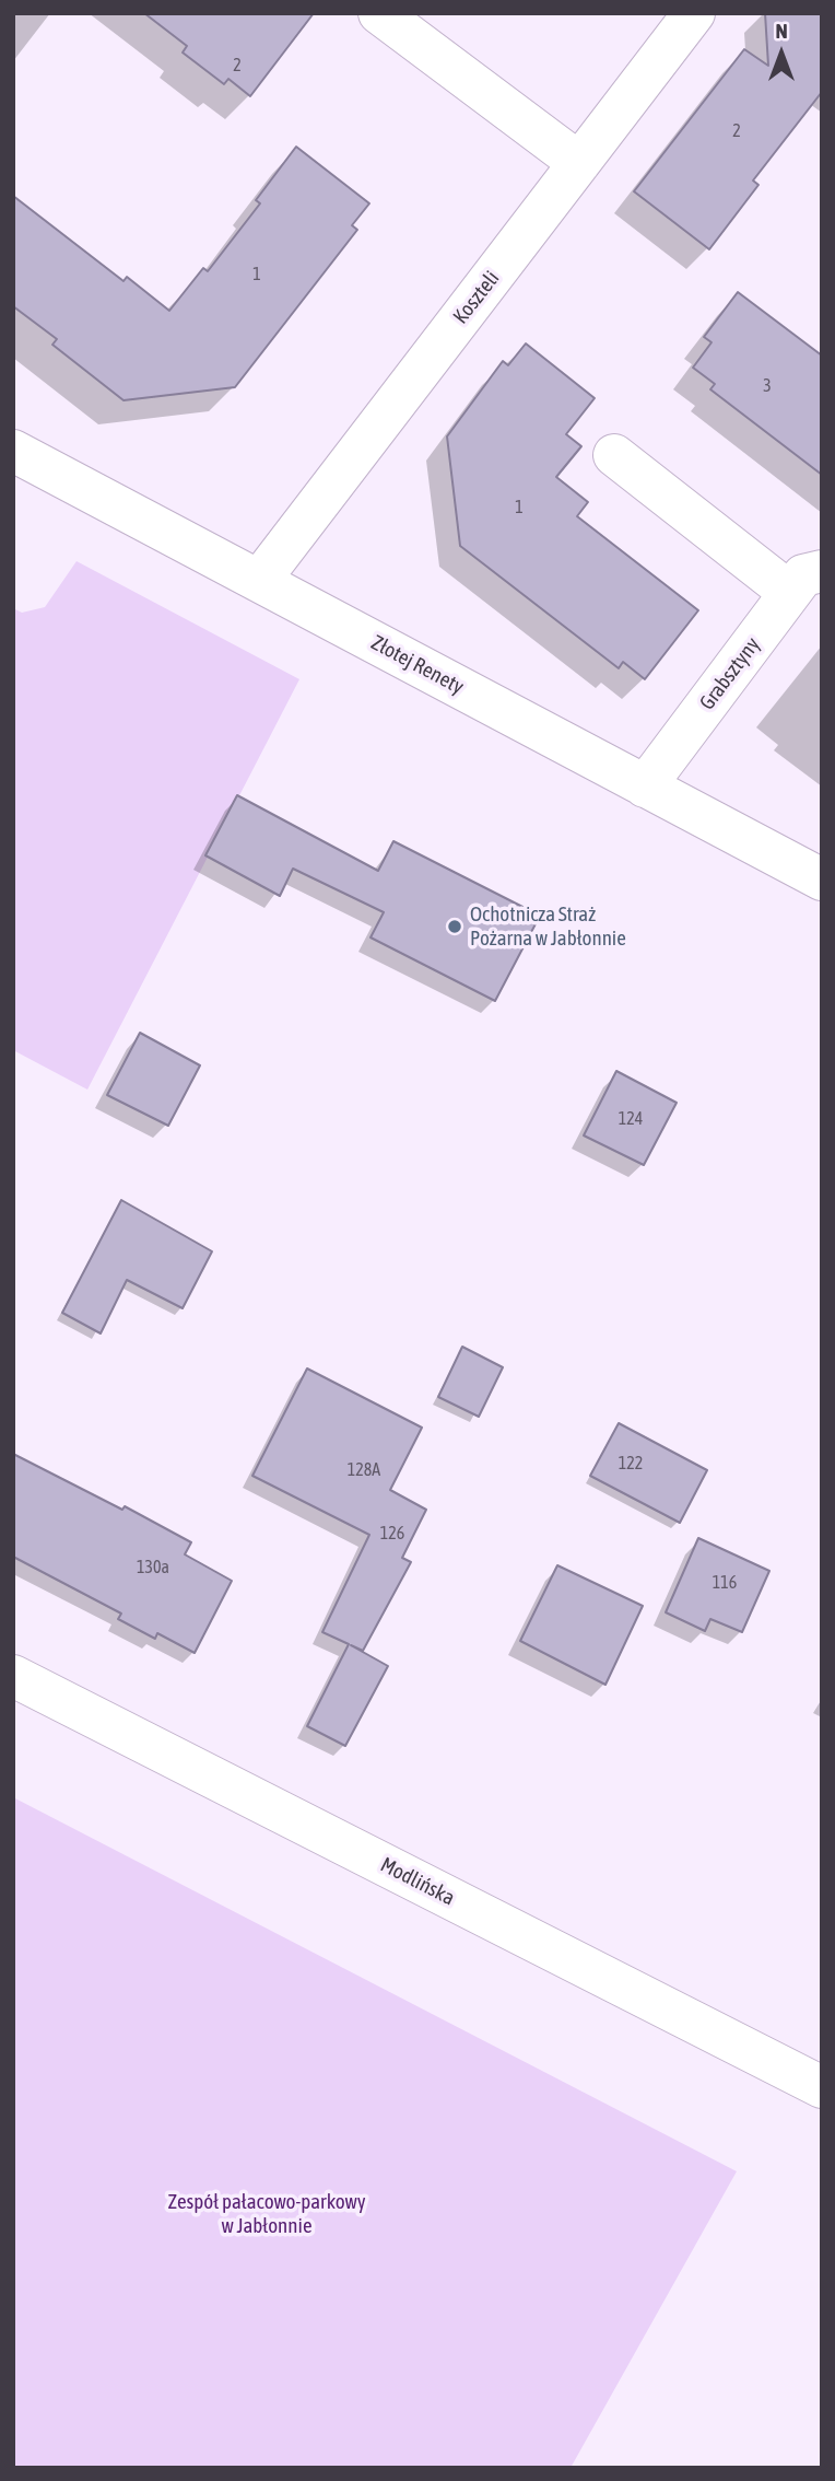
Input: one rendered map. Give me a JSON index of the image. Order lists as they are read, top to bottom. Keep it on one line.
{"streets":{"street":["Koszteli","Złotej Renety","Grabsztyny","Modlińska"]},"crossings":[["Koszteli","Złotej Renety"],["Złotej Renety","Grabsztyny"]],"parks":["Zespół pałacowo-parkowy w Jabłonnie"],"places":["Ochotnicza Straż Pożarna w Jabłonnie"],"house_numbers":["2","2","1","3","1","124","122","128A","126","130a","116"],"north":"top"}
